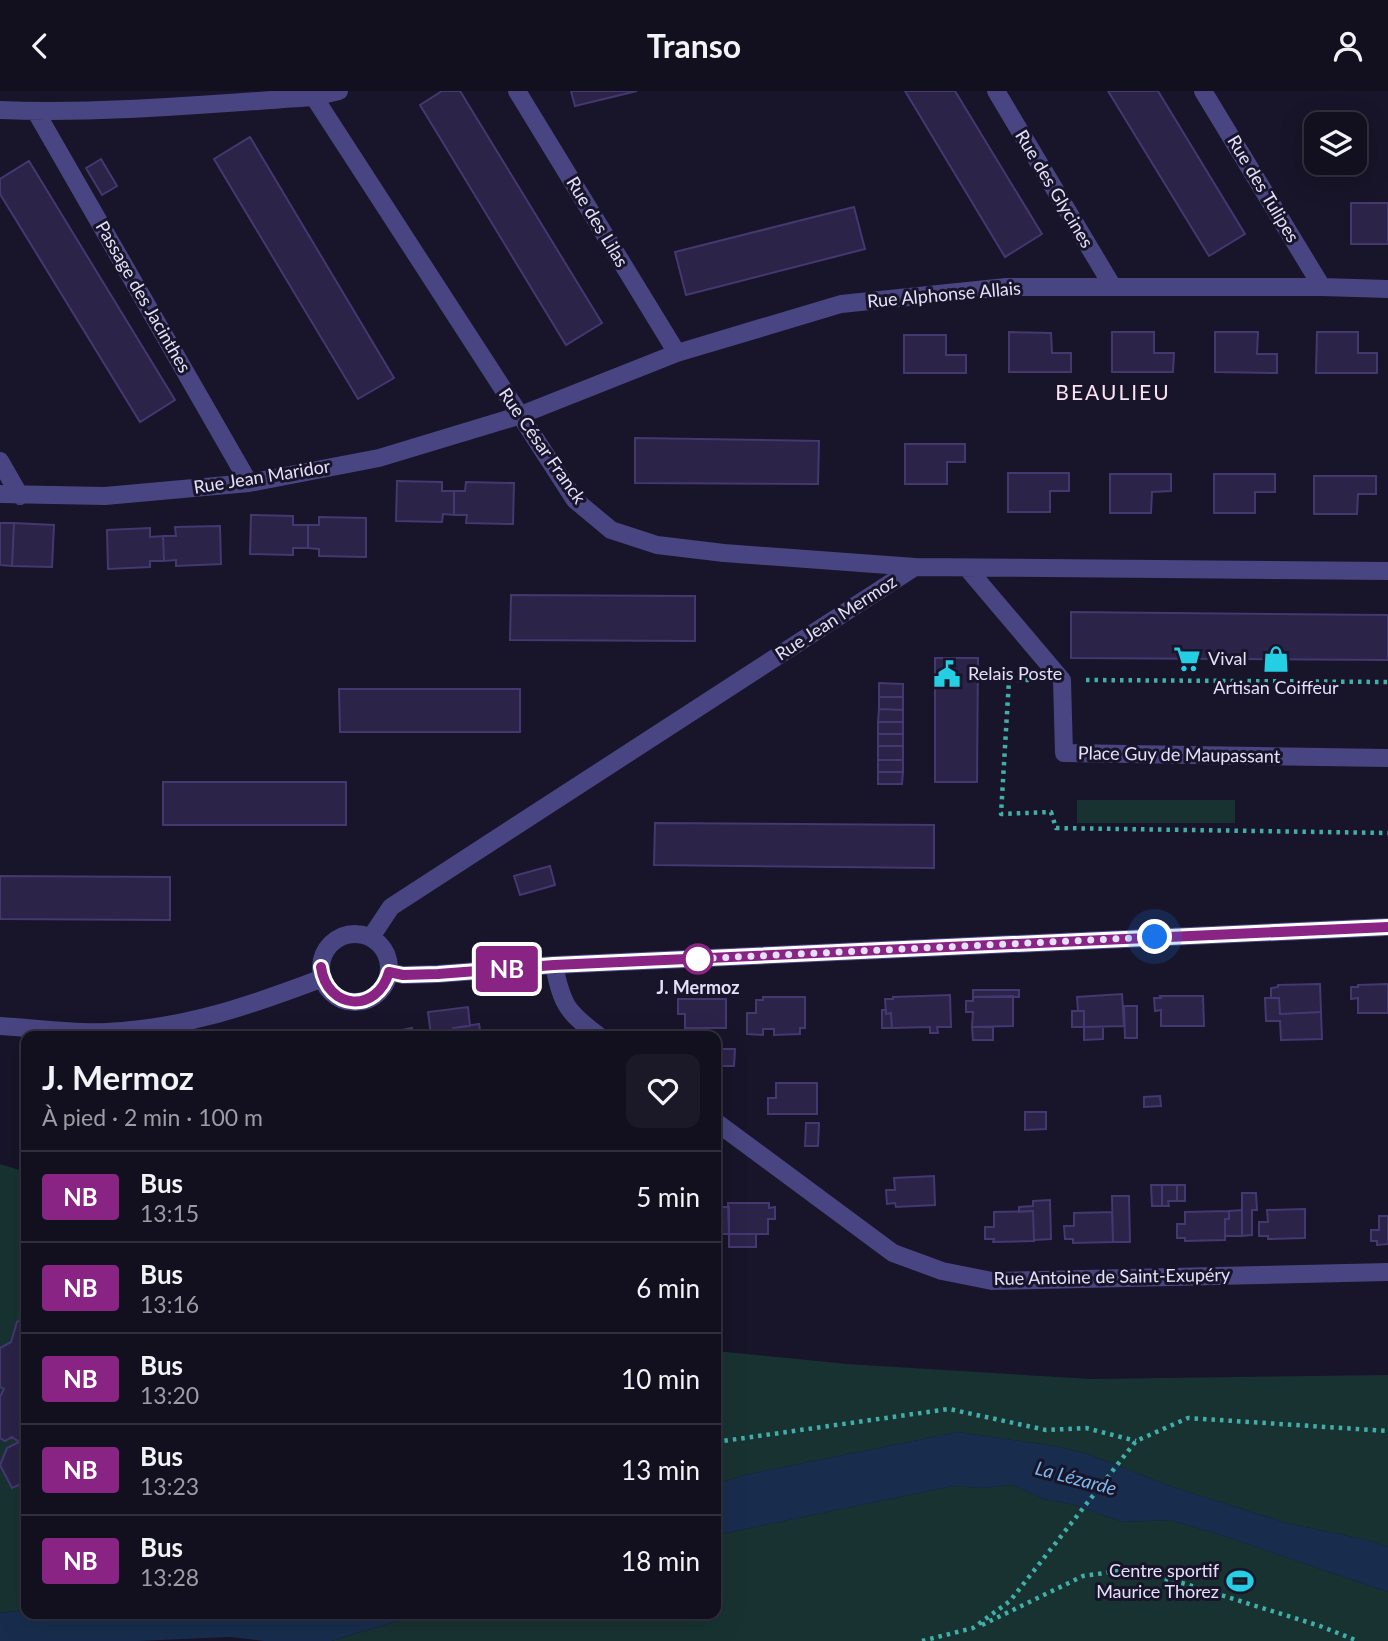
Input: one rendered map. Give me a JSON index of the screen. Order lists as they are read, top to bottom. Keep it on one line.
{"streets":{"street":["Rue des Glycines","Rue des Tulipes","Rue des Lilas","Rue Alphonse Allais","Passage des Jacinthes","Rue César Franck","Rue Jean Maridor","Rue Jean Mermoz","Place Guy de Maupassant","Rue Antoine de Saint-Exupéry"]},"crossings":[["Rue des Glycines","Rue Alphonse Allais"],["Rue des Tulipes","Rue Alphonse Allais"],["Rue des Lilas","Rue Alphonse Allais"],["Rue Alphonse Allais","Rue César Franck"],["Rue Alphonse Allais","Rue Jean Maridor"],["Passage des Jacinthes","Rue Jean Maridor"],["Rue César Franck","Rue Jean Maridor"],["Rue César Franck","Rue Jean Mermoz"],["Rue Jean Mermoz","Place Guy de Maupassant"]],"districts":["BEAULIEU"],"water":["La Lézarde"],"places":{"supermarket":["Vival"],"shop":["Artisan Coiffeur"],"public building":["Relais Poste"],"other":["J. Mermoz"],"sports":["Centre sportif Maurice Thorez"]},"lines":["bus line NB"],"page":{"header":"Transo","on_map":"NB","heading":["J. Mermoz","À pied · 2 min · 100 m"],"list":[{"mark":"NB","name":"Bus","note":"13:15","value":"5 min"},{"mark":"NB","name":"Bus","note":"13:16","value":"6 min"},{"mark":"NB","name":"Bus","note":"13:20","value":"10 min"},{"mark":"NB","name":"Bus","note":"13:23","value":"13 min"},{"mark":"NB","name":"Bus","note":"13:28","value":"18 min"}]}}
